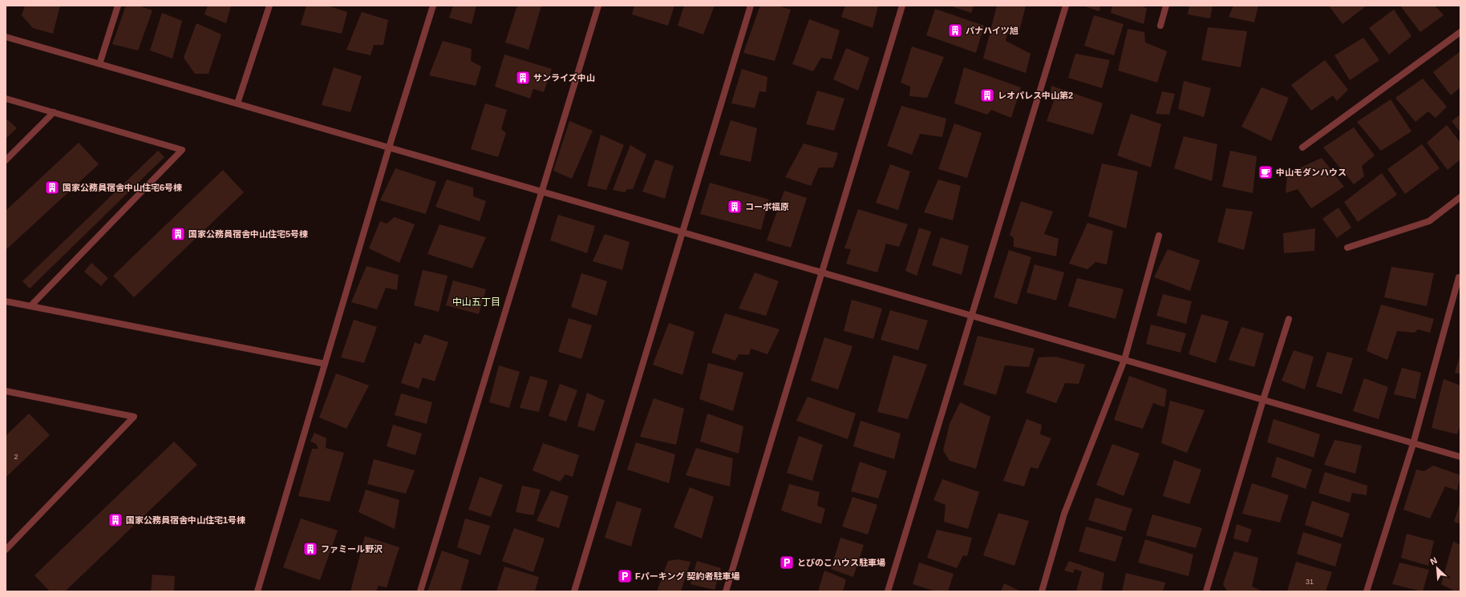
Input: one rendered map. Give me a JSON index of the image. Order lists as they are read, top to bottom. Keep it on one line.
{"districts":["中山五丁目"],"places":{"building":["パナハイツ旭","サンライズ中山","レオパレス中山第2","国家公務員宿舎中山住宅6号棟","コーポ福原","国家公務員宿舎中山住宅5号棟","国家公務員宿舎中山住宅1号棟","ファミール野沢"],"cafe":["中山モダンハウス"],"parking":["とびのこハウス駐車場","Fパーキング 契約者駐車場"]},"house_numbers":["2","31"],"north":"top left"}
